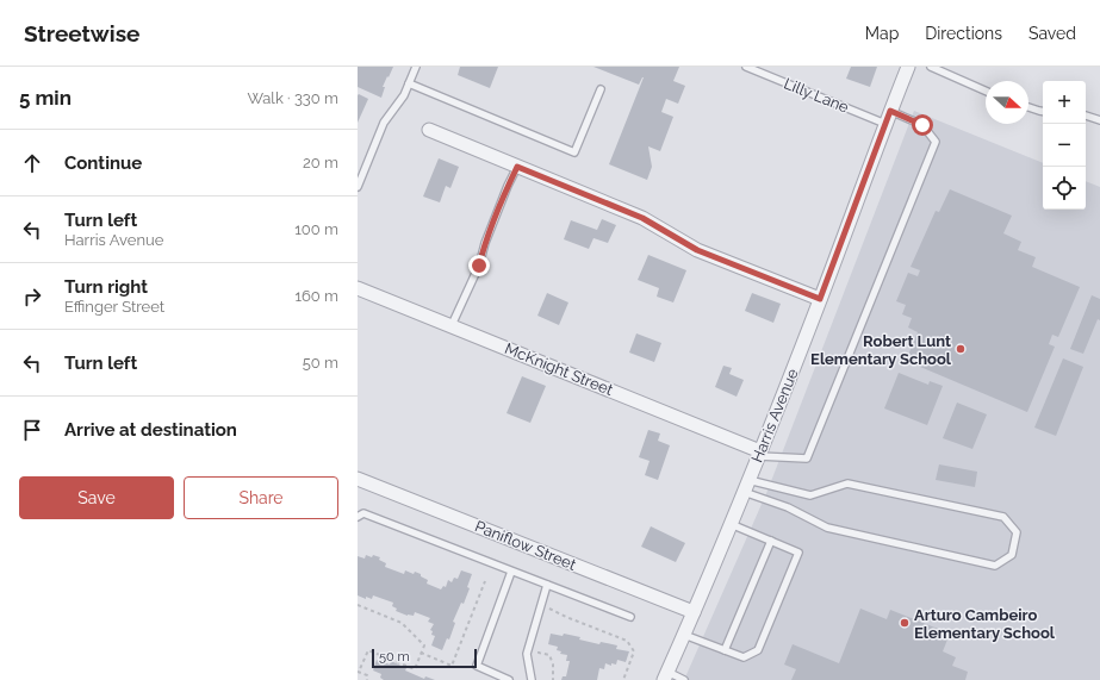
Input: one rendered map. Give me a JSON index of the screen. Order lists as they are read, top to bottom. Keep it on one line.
{"streets":{"street":["McKnight Street","Harris Avenue","Paniflow Street"],"lane":["Lilly Lane"]},"crossings":[["Lilly Lane","Harris Avenue"],["McKnight Street","Harris Avenue"],["Harris Avenue","Paniflow Street"]],"places":["Robert Lunt Elementary School","Arturo Cambeiro Elementary School"],"scale_bar":"50 m","north":"right","page":{"header":"Streetwise","nav":["Map","Directions","Saved"],"heading":["5 min","Walk · 330 m"],"map_buttons":["+","−"],"list":[["Continue","20 m"],["Turn left","Harris Avenue","100 m"],["Turn right","Effinger Street","160 m"],["Turn left","50 m"],"Arrive at destination"],"buttons":["Save","Share"],"scale":"50 m"}}
